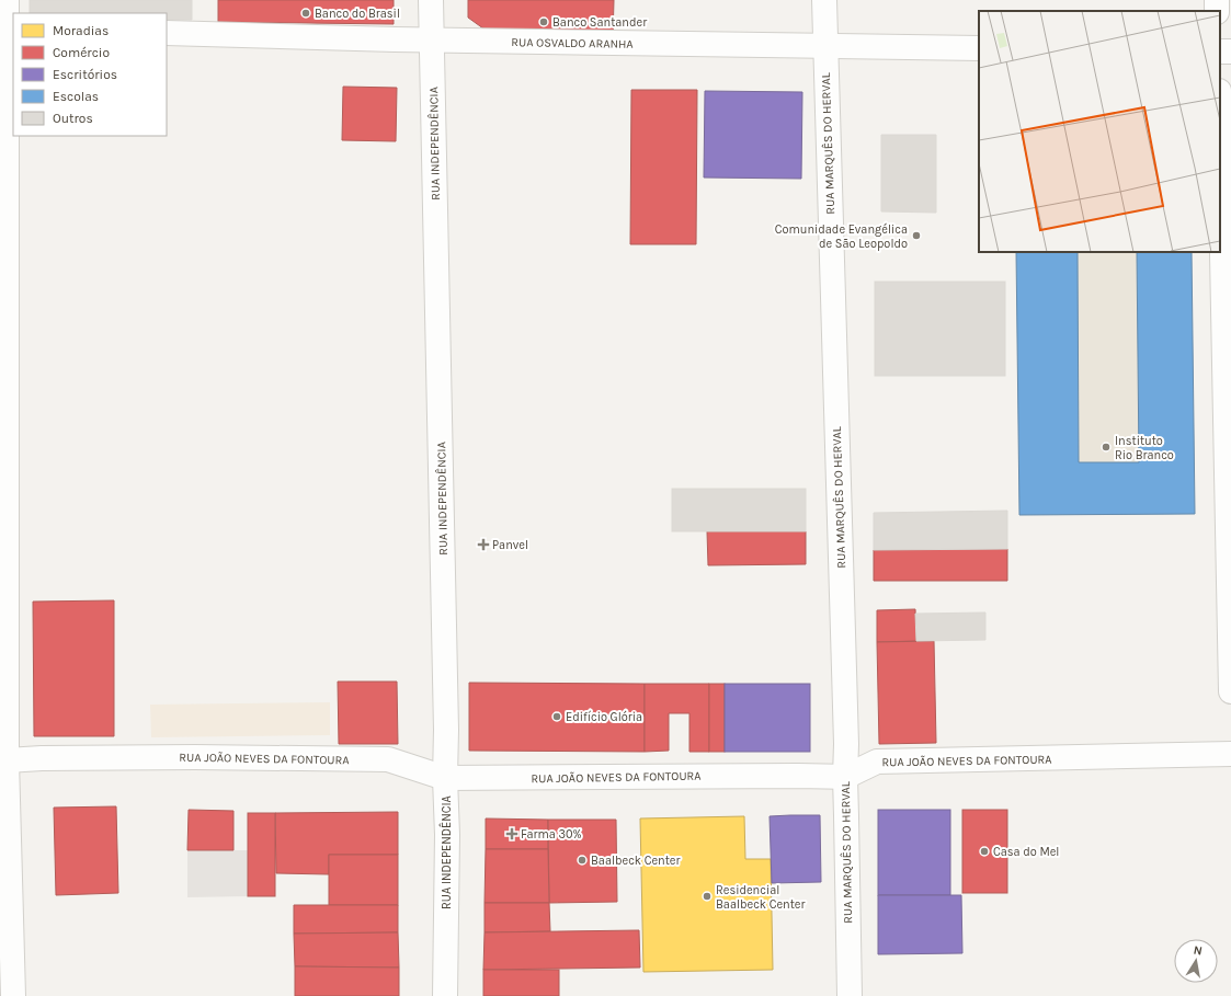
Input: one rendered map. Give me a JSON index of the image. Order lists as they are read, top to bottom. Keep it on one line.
{"streets":{"street":["RUA OSVALDO ARANHA","RUA INDEPENDÊNCIA","RUA MARQUÊS DO HERVAL","RUA JOÃO NEVES DA FONTOURA"]},"crossings":[["RUA OSVALDO ARANHA","RUA INDEPENDÊNCIA"],["RUA OSVALDO ARANHA","RUA MARQUÊS DO HERVAL"],["RUA INDEPENDÊNCIA","RUA JOÃO NEVES DA FONTOURA"],["RUA MARQUÊS DO HERVAL","RUA JOÃO NEVES DA FONTOURA"]],"places":{"other":["Banco do Brasil","Banco Santander","Comunidade Evangélica de São Leopoldo","Instituto Rio Branco","Edifício Glória","Casa do Mel","Baalbeck Center","Residencial Baalbeck Center"],"health":["Panvel","Farma 30%"]},"legend":["Moradias","Comércio","Escritórios","Escolas","Outros"],"north":"top"}
